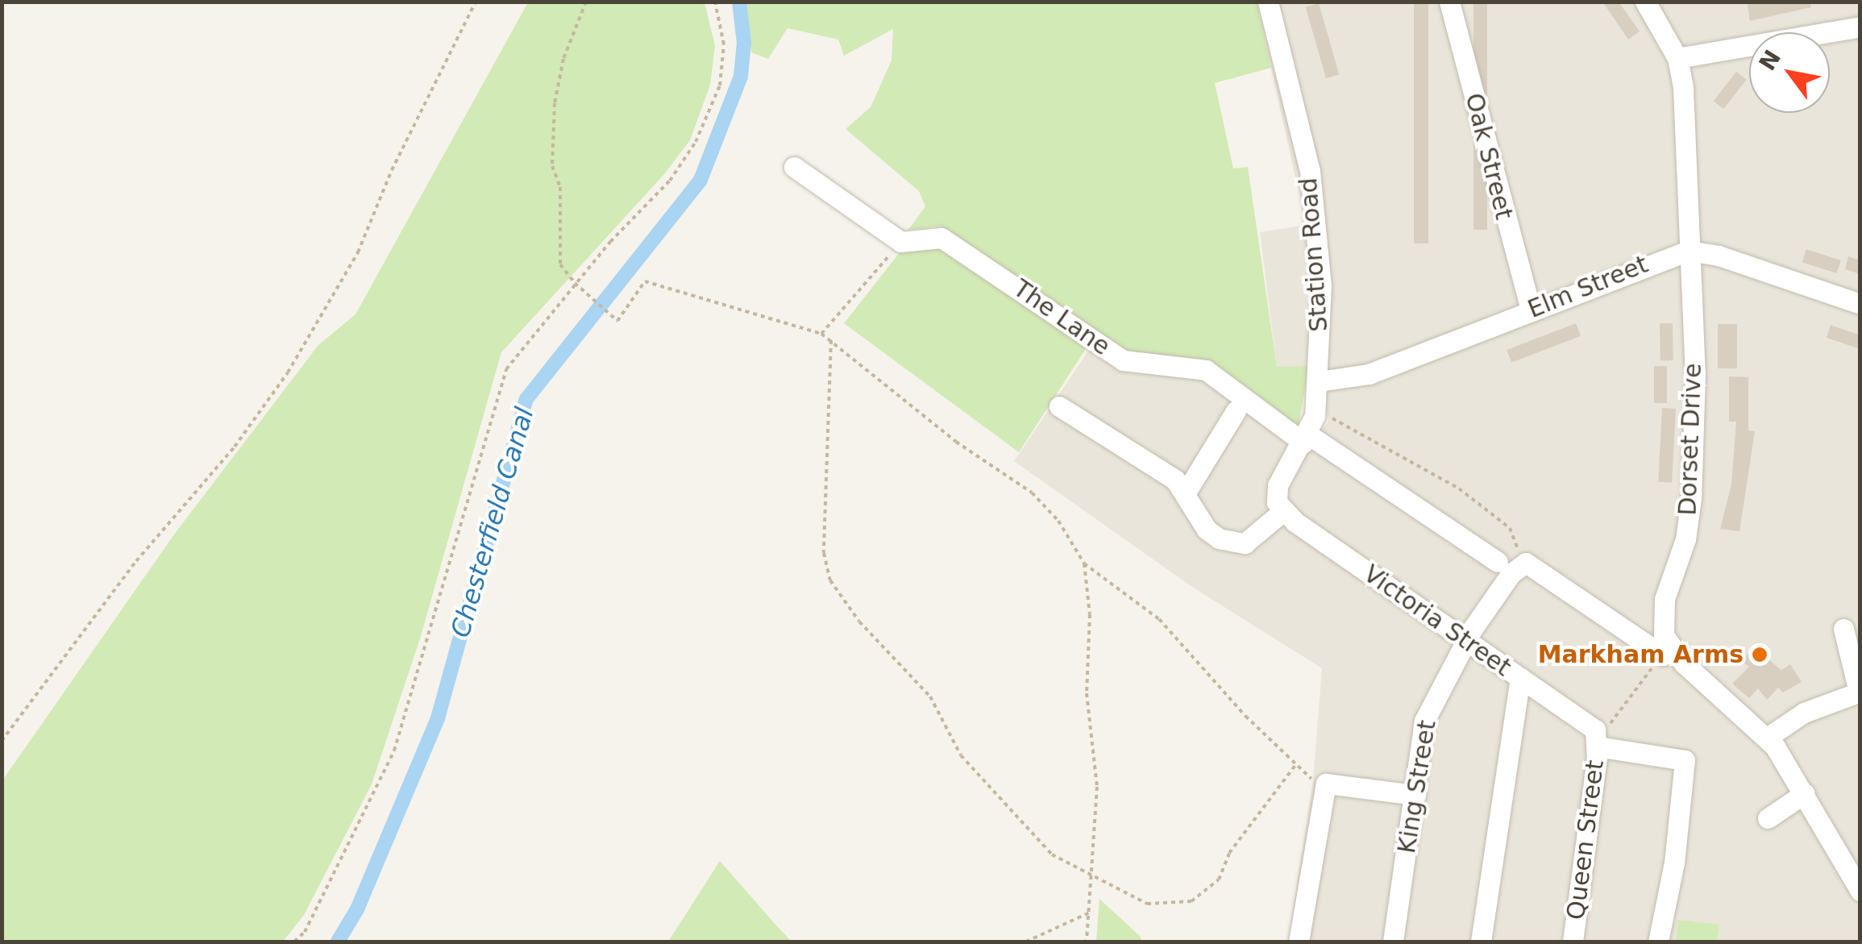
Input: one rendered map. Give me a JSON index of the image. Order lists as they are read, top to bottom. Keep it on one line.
{"streets":{"street":["Oak Street","Station Road","Elm Street","The Lane","Dorset Drive","Victoria Street","King Street","Queen Street"]},"crossings":[["Oak Street","Elm Street"],["Station Road","Elm Street"],["Station Road","The Lane"],["Station Road","Victoria Street"],["Elm Street","Dorset Drive"],["Victoria Street","King Street"],["Victoria Street","Queen Street"]],"water":["Chesterfield Canal"],"places":["Markham Arms"],"north":"top left"}
